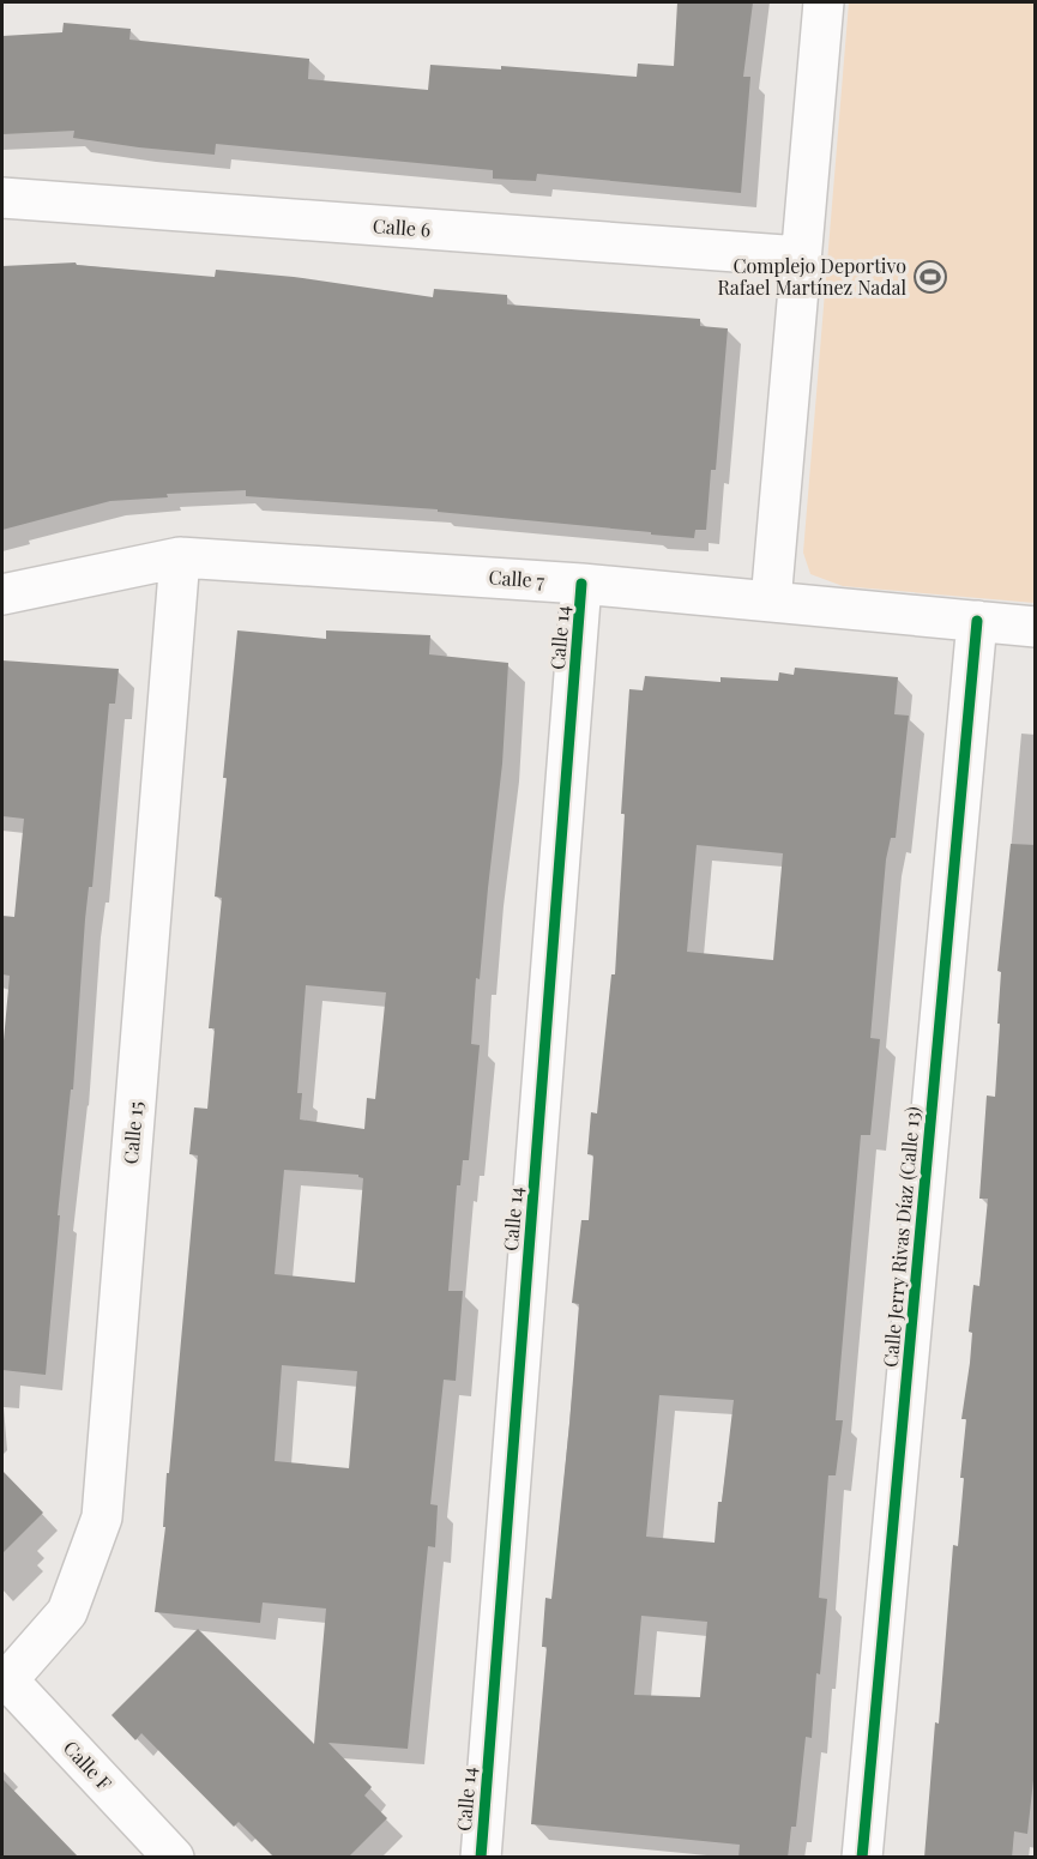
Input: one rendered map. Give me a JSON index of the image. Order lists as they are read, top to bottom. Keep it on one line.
{"streets":{"street":["Calle 6","Calle 7","Calle 14","Calle 15","Calle Jerry Rivas Díaz (Calle 13)","Calle F"]},"crossings":[["Calle 7","Calle 14"],["Calle 7","Calle 15"],["Calle 7","Calle Jerry Rivas Díaz (Calle 13)"],["Calle 15","Calle F"]],"places":{"sports":["Complejo Deportivo Rafael Martínez Nadal"]}}
